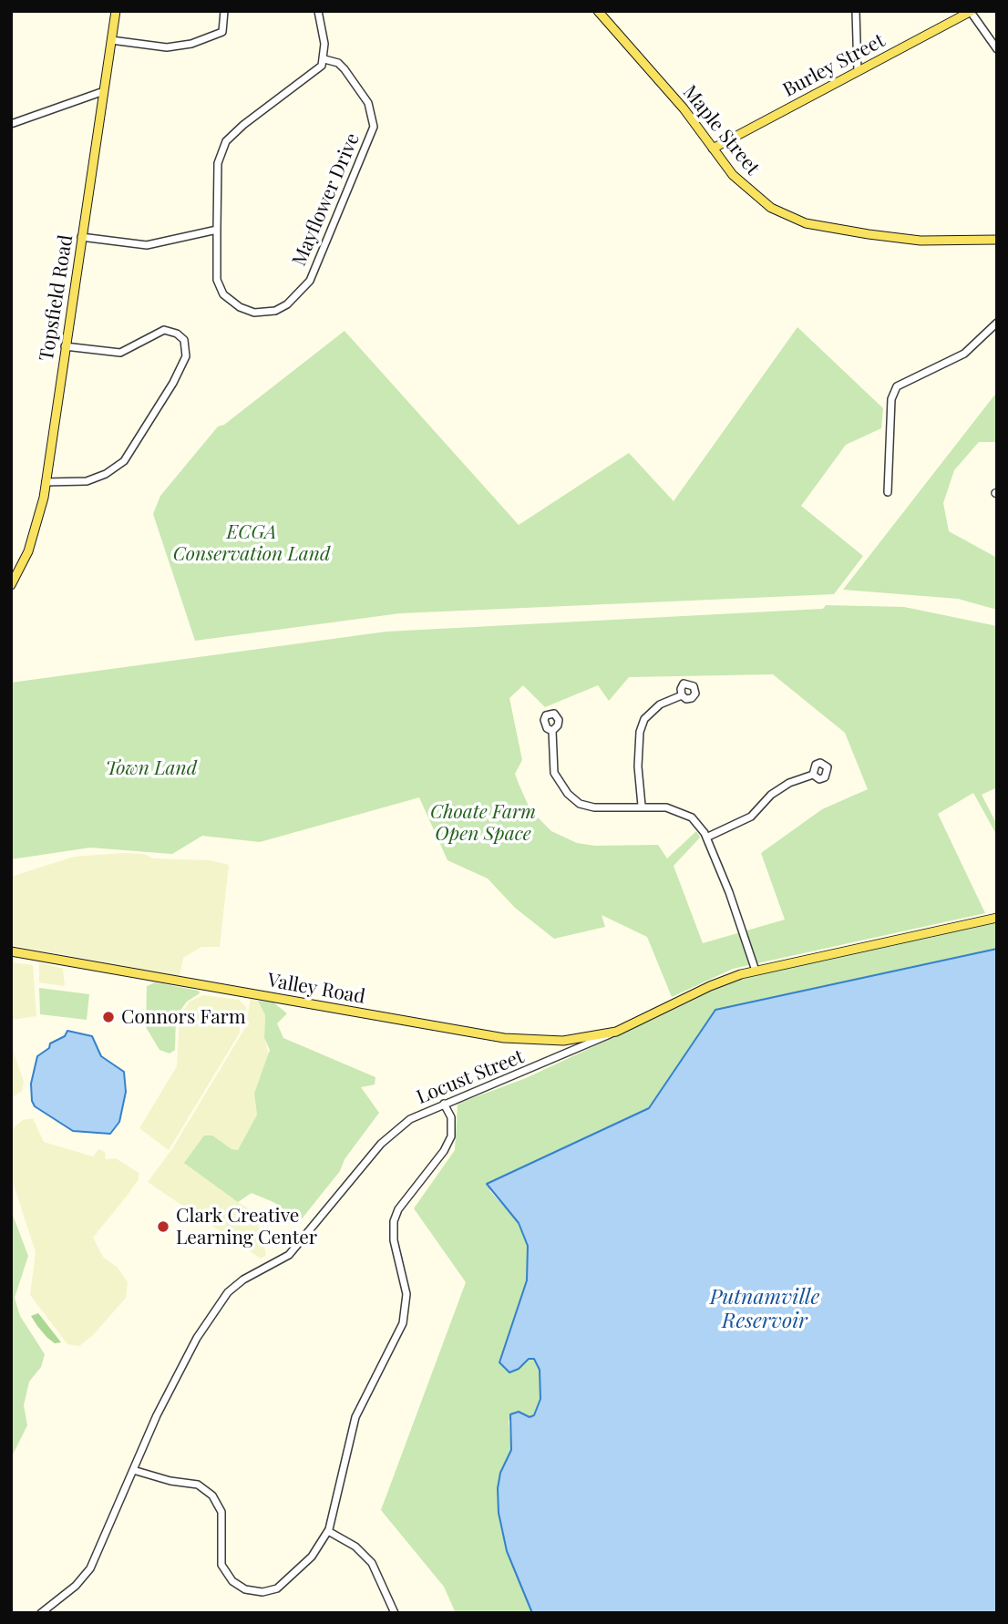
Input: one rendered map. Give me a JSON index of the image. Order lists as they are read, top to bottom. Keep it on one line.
{"streets":{"main road":["Burley Street","Maple Street","Topsfield Road","Valley Road","Locust Street"],"street":["Mayflower Drive"]},"crossings":[["Burley Street","Maple Street"],["Valley Road","Locust Street"]],"water":["Putnamville Reservoir"],"parks":["ECGA Conservation Land","Town Land","Choate Farm Open Space"],"places":["Connors Farm","Clark Creative Learning Center"]}
